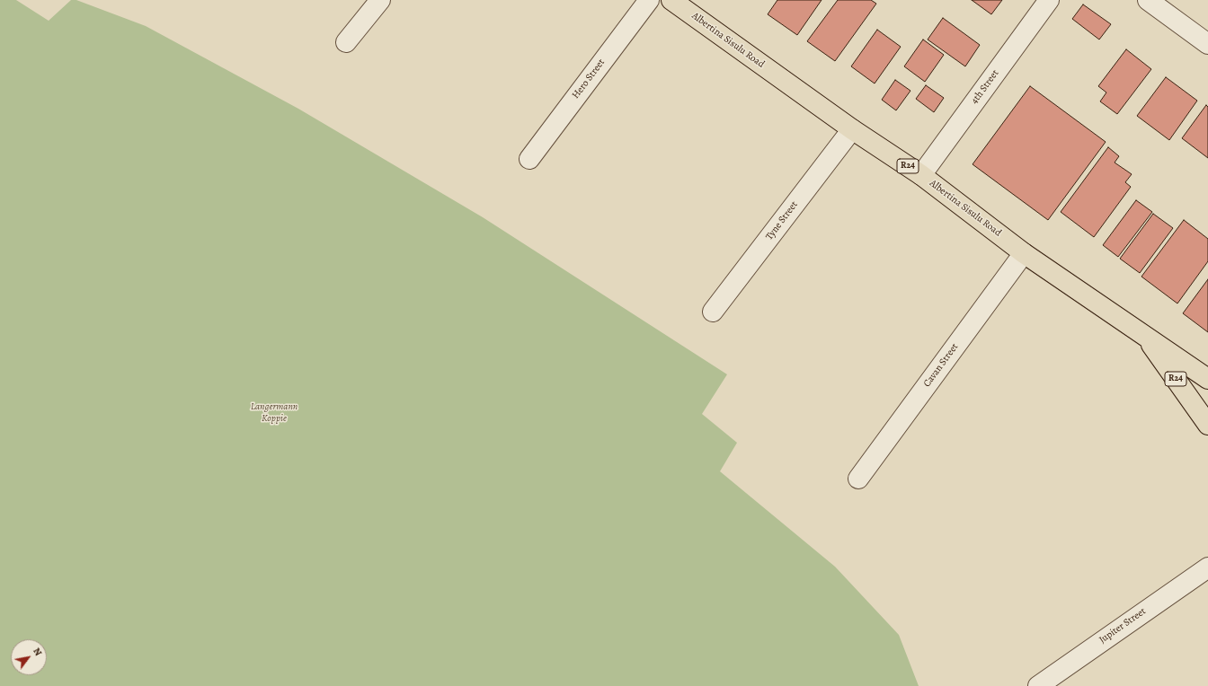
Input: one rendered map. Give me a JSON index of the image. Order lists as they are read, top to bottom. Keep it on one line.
{"streets":{"main road":["Albertina Sisulu Road","R24"],"street":["Hero Street","4th Street","Tyne Street","Cavan Street","Jupiter Street"]},"crossings":[["Albertina Sisulu Road","4th Street"],["Albertina Sisulu Road","R24"],["Albertina Sisulu Road","Tyne Street"],["Albertina Sisulu Road","Cavan Street"]],"parks":["Langermann Koppie"],"north":"top right"}
